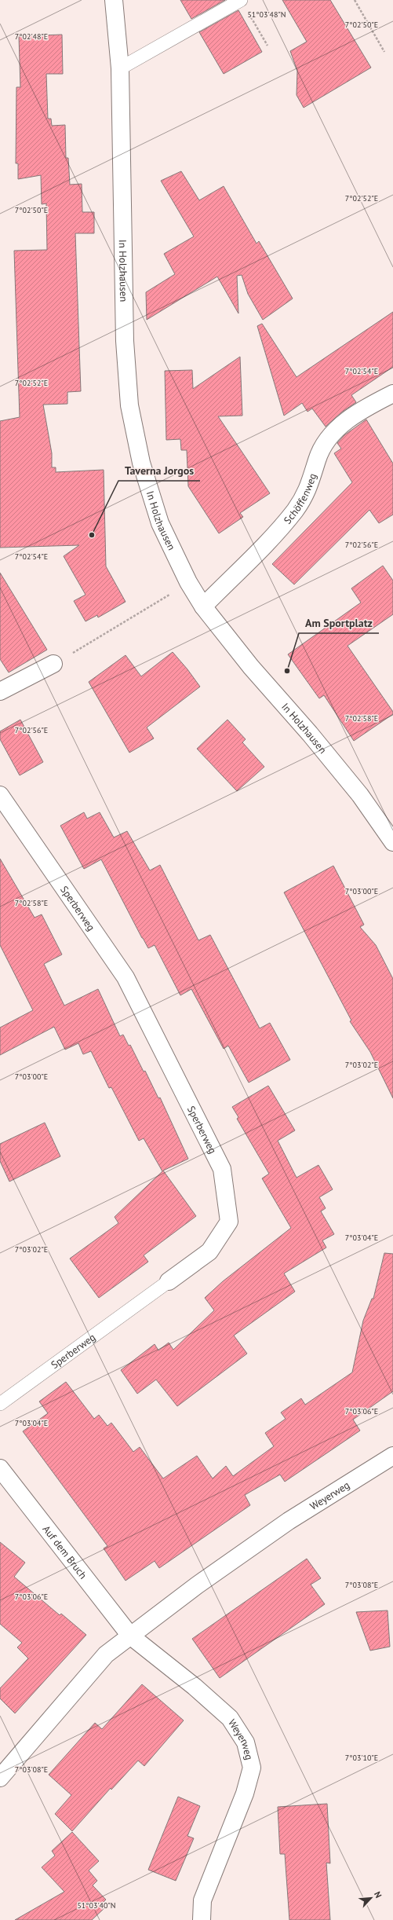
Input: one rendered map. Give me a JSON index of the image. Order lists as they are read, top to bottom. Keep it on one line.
{"streets":{"street":["In Holzhausen","Schöffenweg","Sperberweg","Weyerweg","Auf dem Bruch"]},"crossings":[["In Holzhausen","Schöffenweg"],["Weyerweg","Auf dem Bruch"]],"places":["Taverna Jorgos","Am Sportplatz"],"north":"top right","coordinates":["51°03'48\"N","7°02'50\"E","7°02'48\"E","7°02'52\"E","7°02'54\"E","7°02'56\"E","7°02'58\"E","7°03'00\"E","7°03'02\"E","7°03'04\"E","7°03'06\"E","7°03'08\"E","7°03'10\"E","51°03'40\"N"]}
